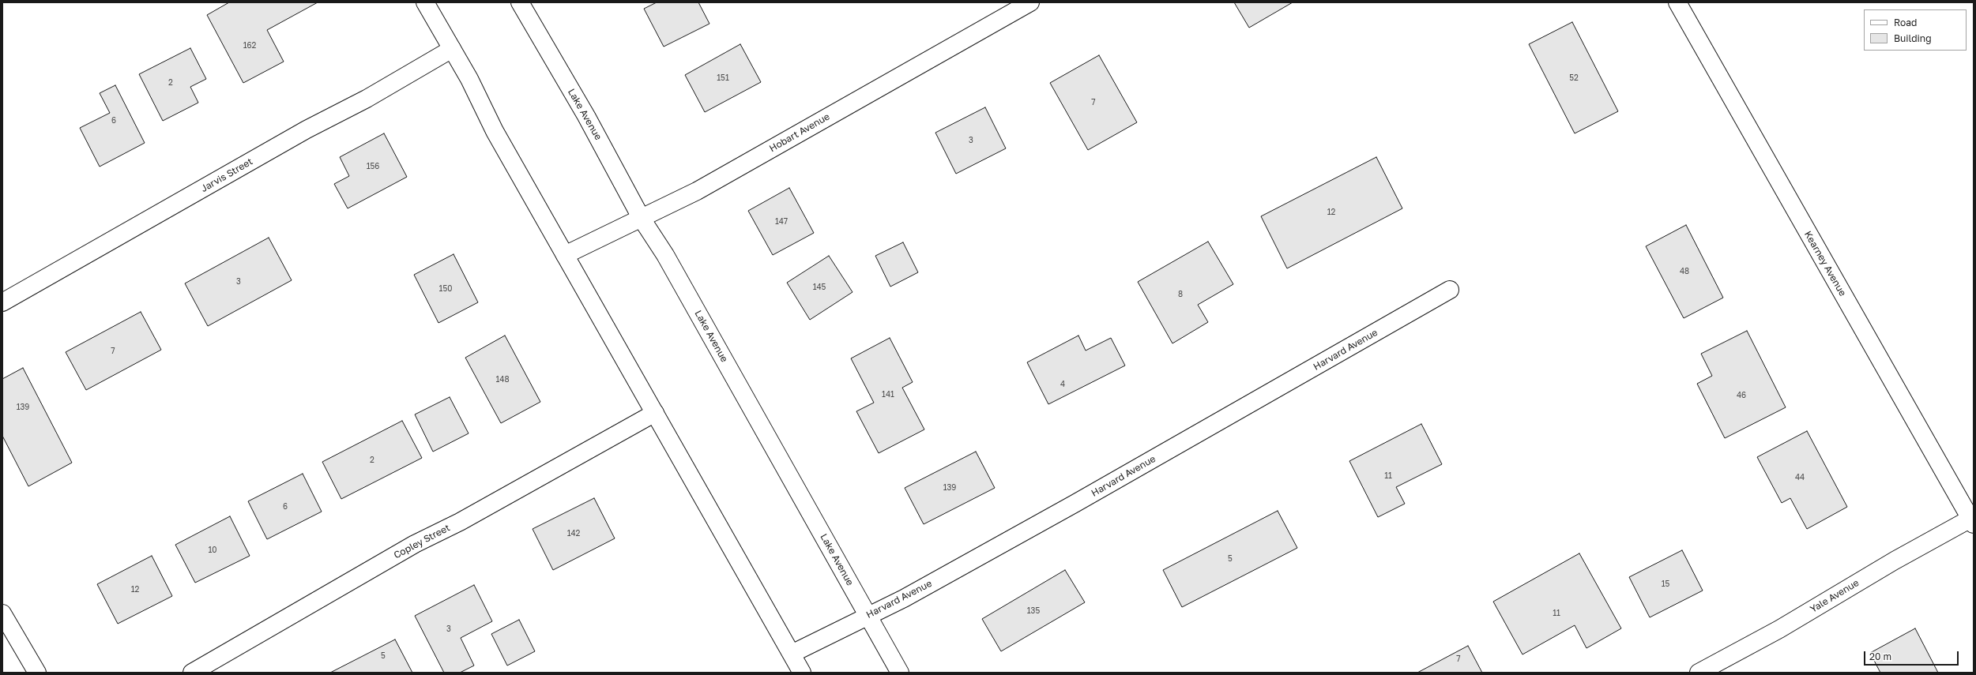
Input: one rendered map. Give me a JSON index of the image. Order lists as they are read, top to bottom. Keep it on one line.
{"streets":{"street":["Lake Avenue","Hobart Avenue","Jarvis Street","Kearney Avenue","Harvard Avenue","Copley Street","Yale Avenue"]},"crossings":[["Lake Avenue","Hobart Avenue"],["Lake Avenue","Harvard Avenue"],["Kearney Avenue","Yale Avenue"]],"house_numbers":["162","151","52","2","7","6","3","156","12","147","48","3","145","150","8","7","148","4","141","46","139","2","11","44","139","6","142","10","5","15","12","135","11","3","5","7"],"legend":["Road","Building"],"scale_bar":"20 m"}
